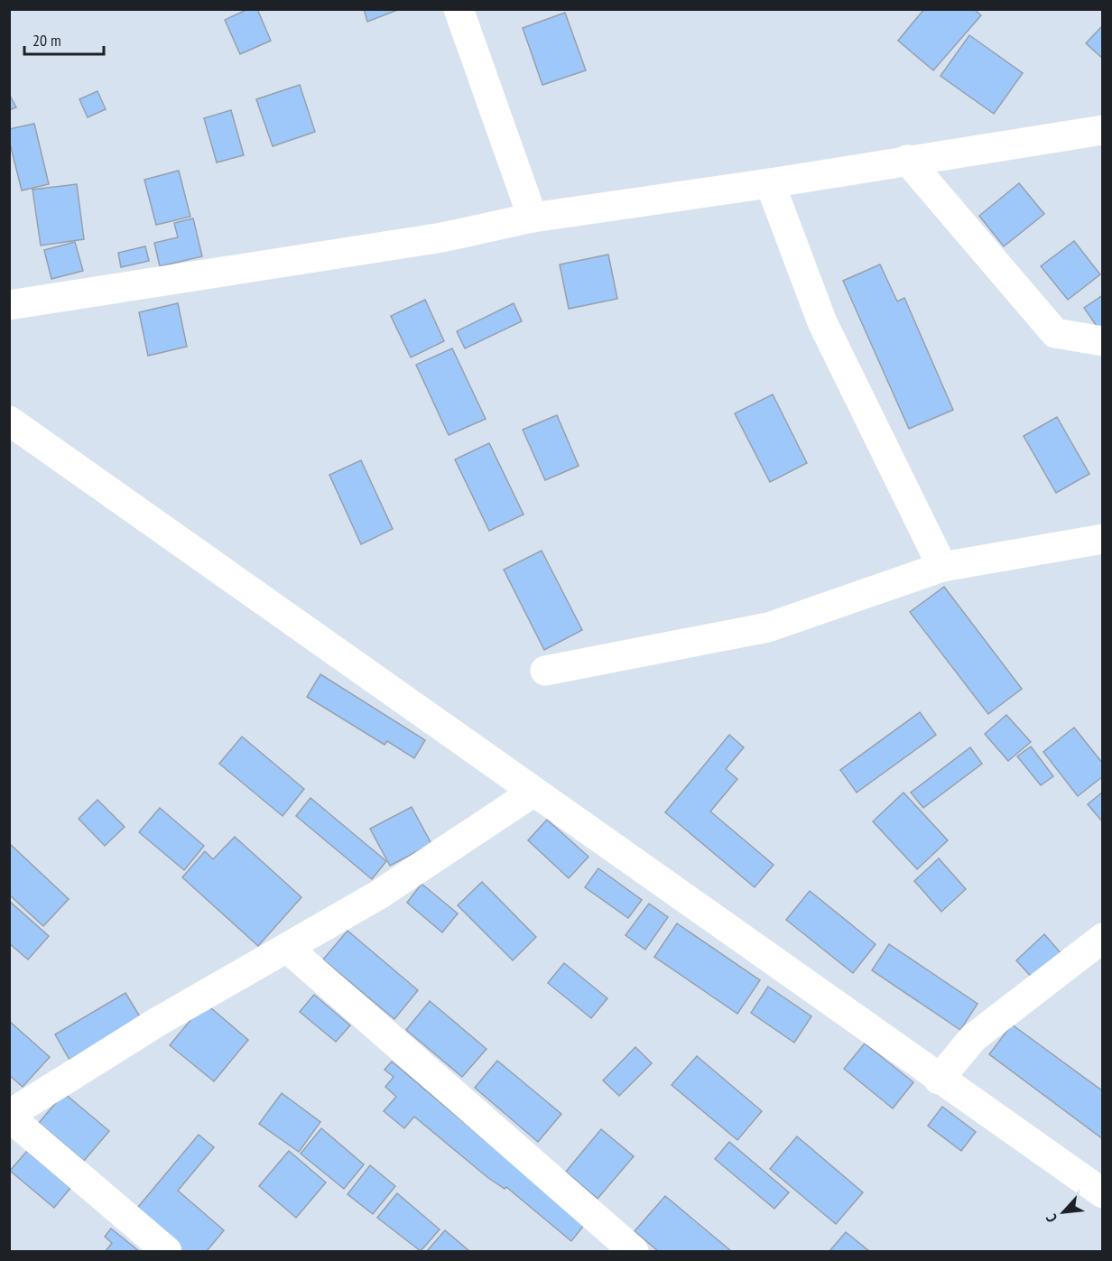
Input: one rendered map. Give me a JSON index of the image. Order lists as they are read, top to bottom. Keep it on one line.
{"scale_bar":"20 m","north":"bottom left"}
